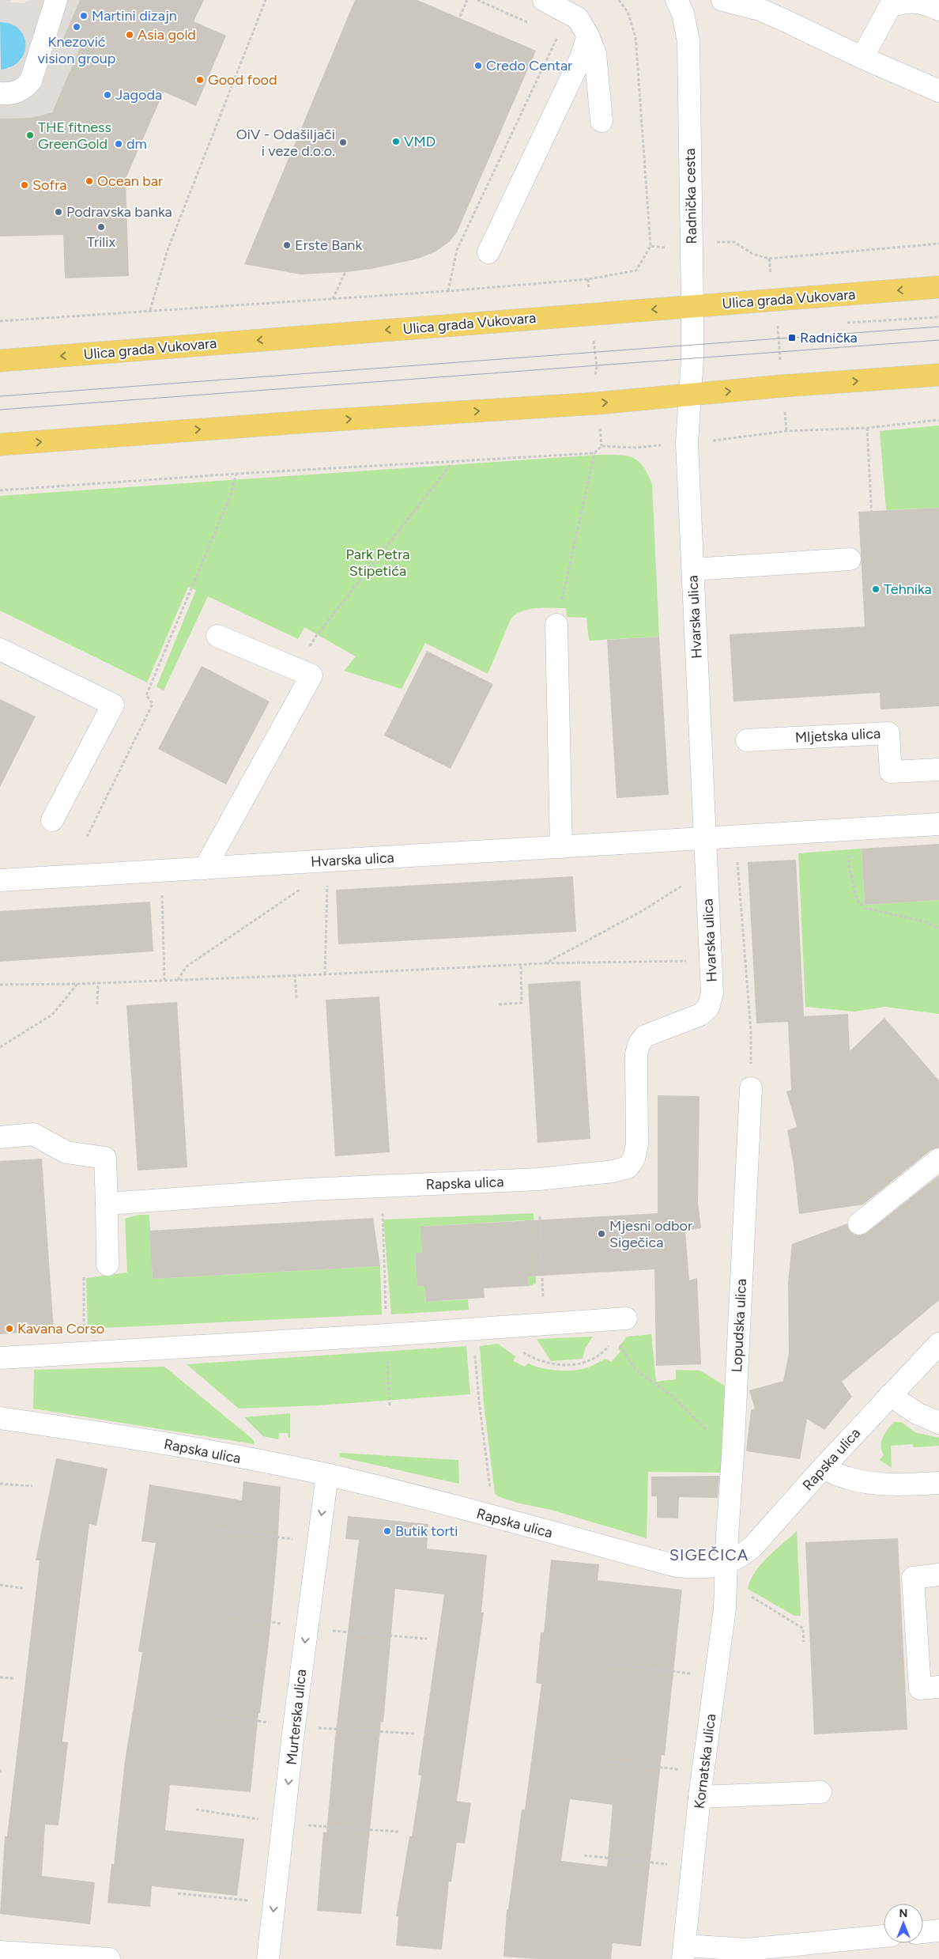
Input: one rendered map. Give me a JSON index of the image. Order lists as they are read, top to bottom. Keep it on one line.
{"streets":{"main road":["Ulica grada Vukovara"],"street":["Radnička cesta","Hvarska ulica","Mljetska ulica","Rapska ulica","Lopudska ulica","Murterska ulica","Kornatska ulica"]},"crossings":[["Radnička cesta","Ulica grada Vukovara"],["Radnička cesta","Hvarska ulica"],["Hvarska ulica","Rapska ulica"],["Rapska ulica","Lopudska ulica"],["Rapska ulica","Murterska ulica"],["Rapska ulica","Kornatska ulica"],["Lopudska ulica","Kornatska ulica"]],"one_way":["Murterska ulica"],"districts":["SIGEČICA"],"parks":["Park Petra Stipetića"],"places":{"other":["Martini dizajn","Knezović vision group","Asia gold","Credo Centar","Good food","Jagoda","THE fitness GreenGold","VMD","OiV - Odašiljači i veze d.o.o.","dm","Ocean bar","Sofra","Podravska banka","Trilix","Erste Bank","Tehnika","Mjesni odbor Sigečica","Kavana Corso","Butik torti"],"transit":["Radnička"]},"north":"top"}
